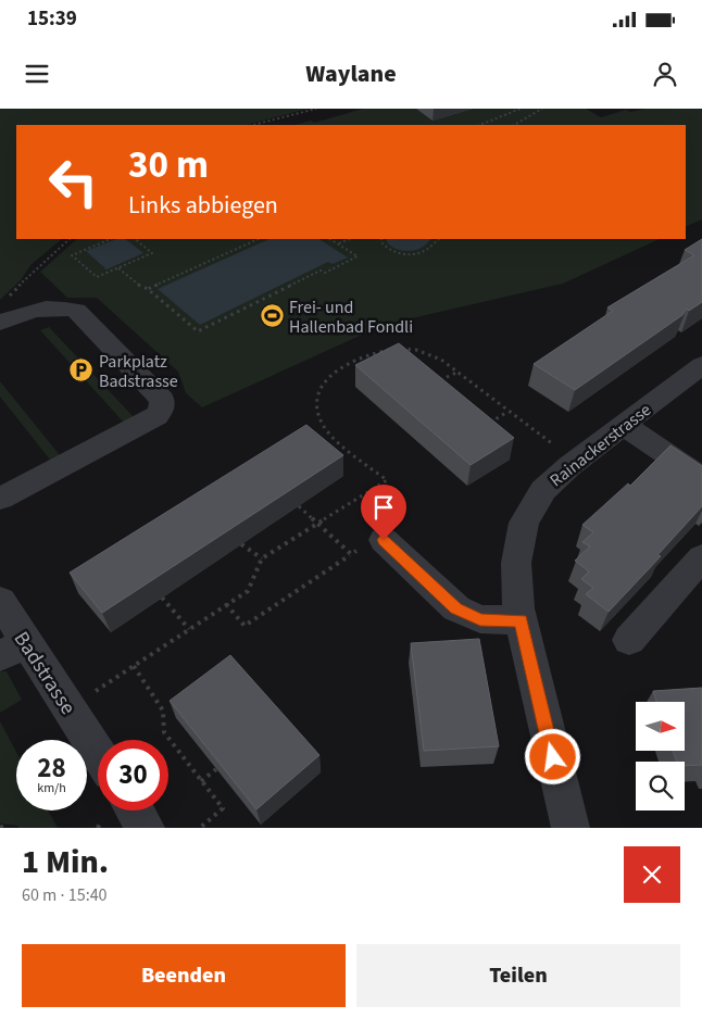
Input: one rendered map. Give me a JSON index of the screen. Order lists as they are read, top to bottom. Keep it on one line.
{"streets":{"street":["Rainackerstrasse","Badstrasse"]},"places":{"sports":["Frei- und Hallenbad Fondli"],"parking":["Parkplatz Badstrasse"]},"north":"right","page":{"status":"15:39","header":"Waylane","turn":["30 m","Links abbiegen"],"speed":"28 km/h","limit":"30","heading":["1 Min.","60 m · 15:40"],"buttons":["Beenden","Teilen"]}}
